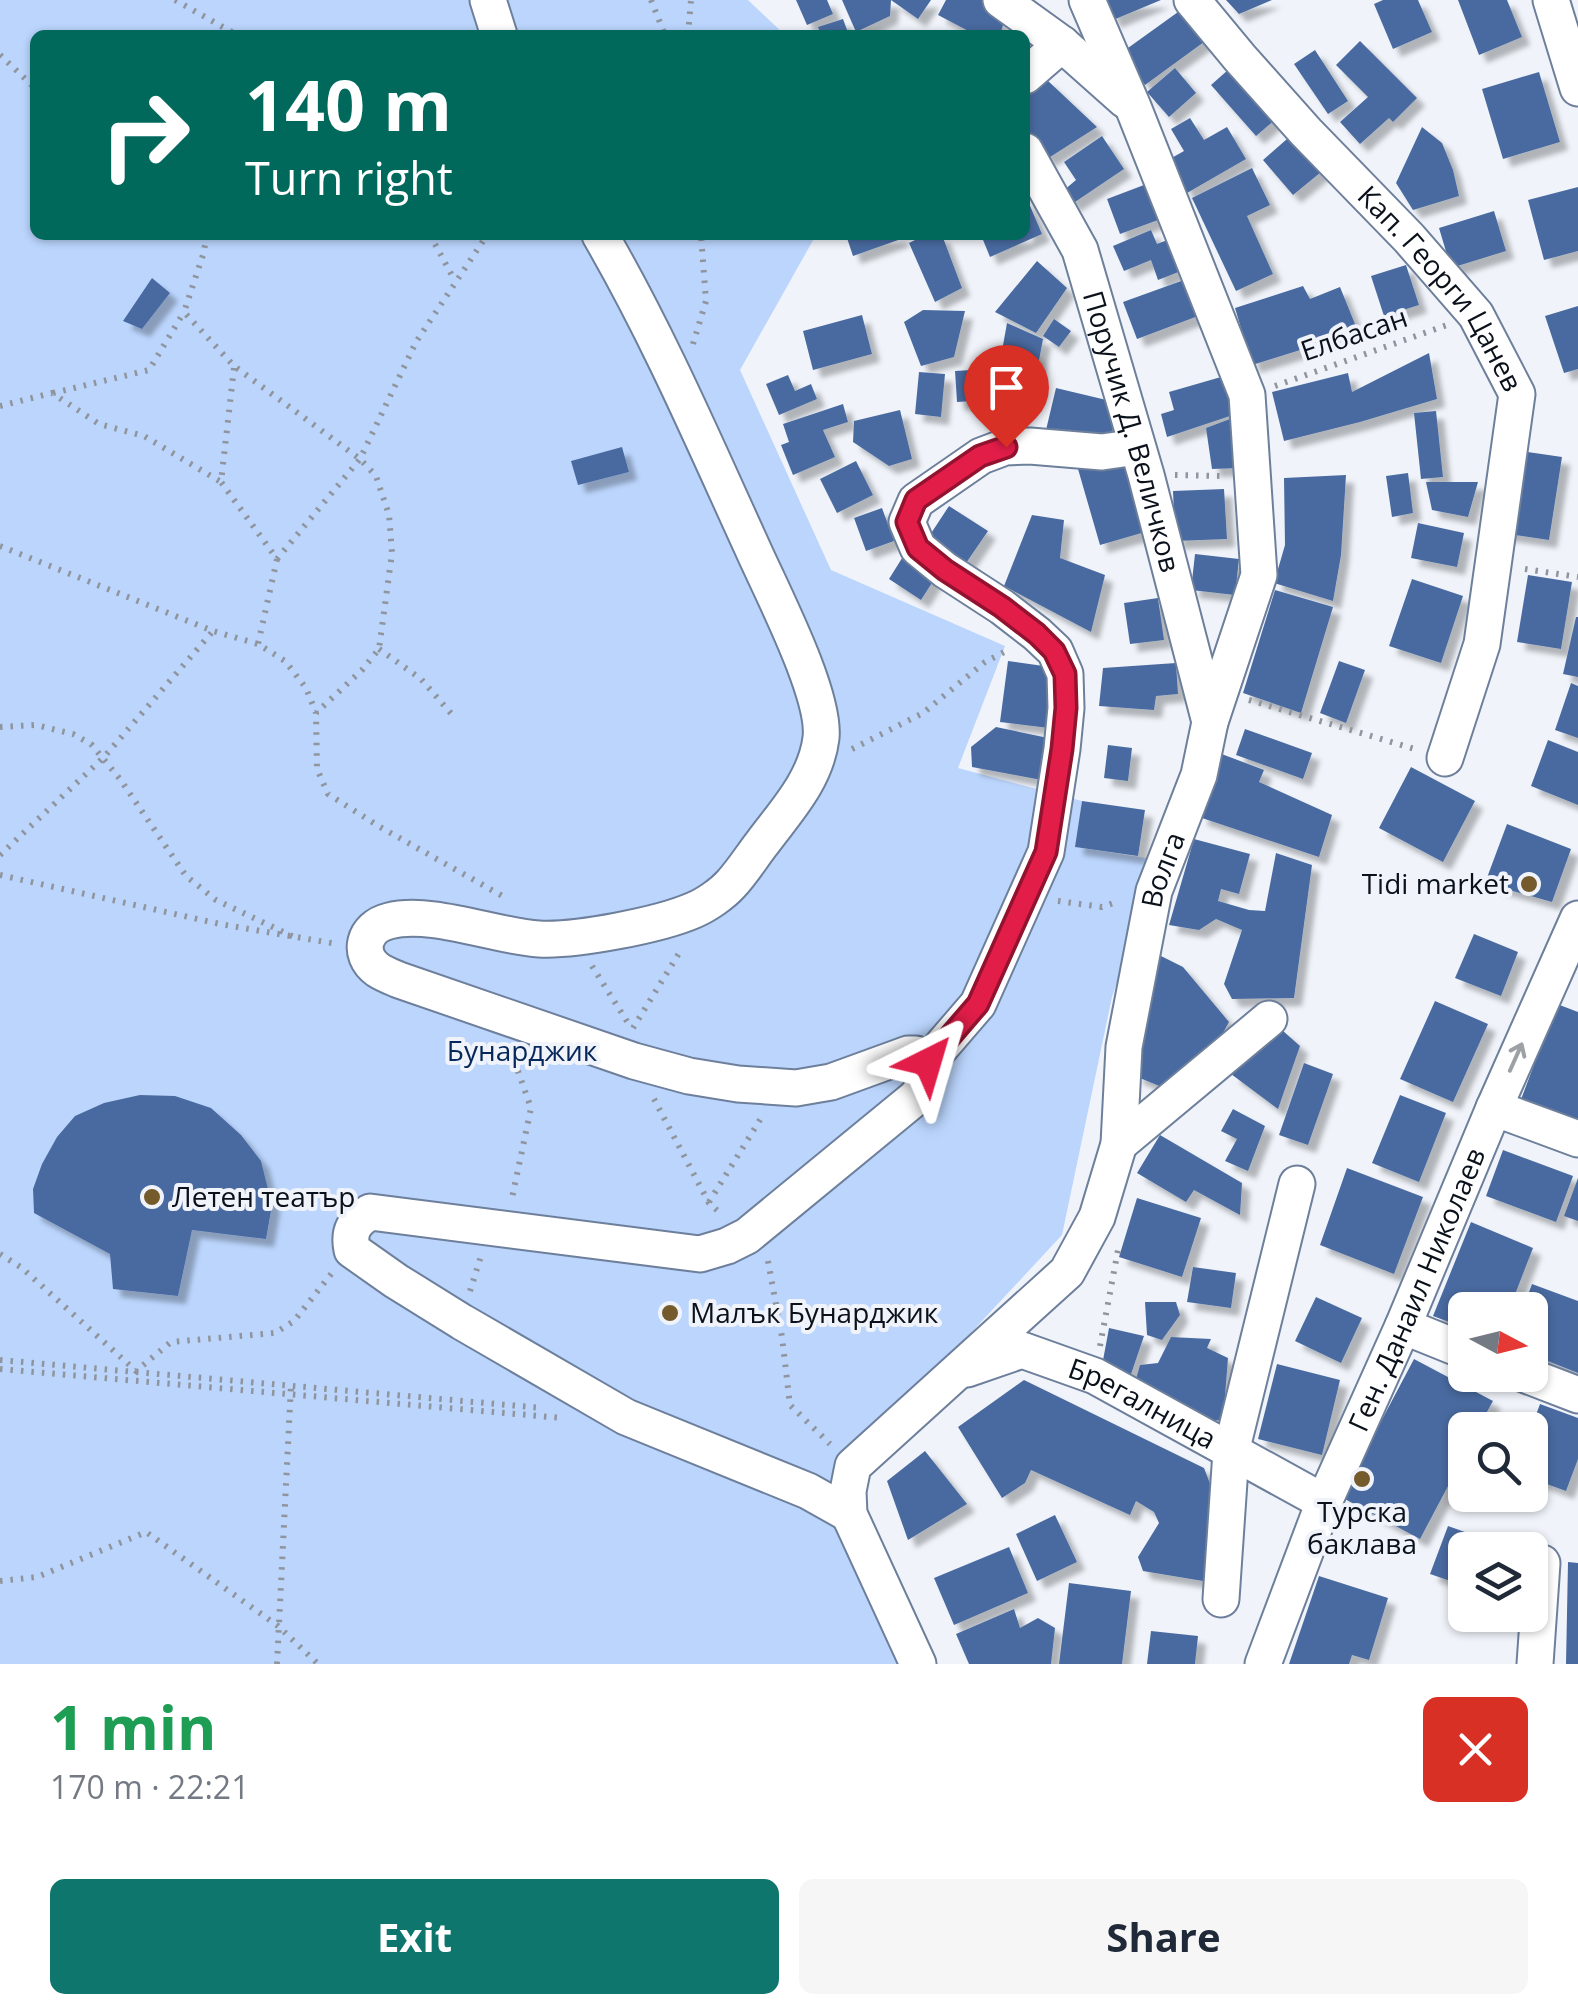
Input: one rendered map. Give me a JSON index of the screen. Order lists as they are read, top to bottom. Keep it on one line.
{"streets":{"street":["Кап. Георги Цанев","Поручик Д. Величков","Волга","Ген. Данаил Николаев","Брегалница"],"path":["Елбасан"]},"crossings":[["Кап. Георги Цанев","Елбасан"],["Елбасан","Волга"],["Поручик Д. Величков","Волга"],["Волга","Брегалница"],["Ген. Данаил Николаев","Брегалница"]],"parks":["Бунарджик"],"places":["Tidi market","Летен театър","Малък Бунарджик","Турска баклава"],"north":"right","page":{"turn":["140 m","Turn right"],"heading":["1 min","170 m · 22:21"],"buttons":["Exit","Share"]}}
